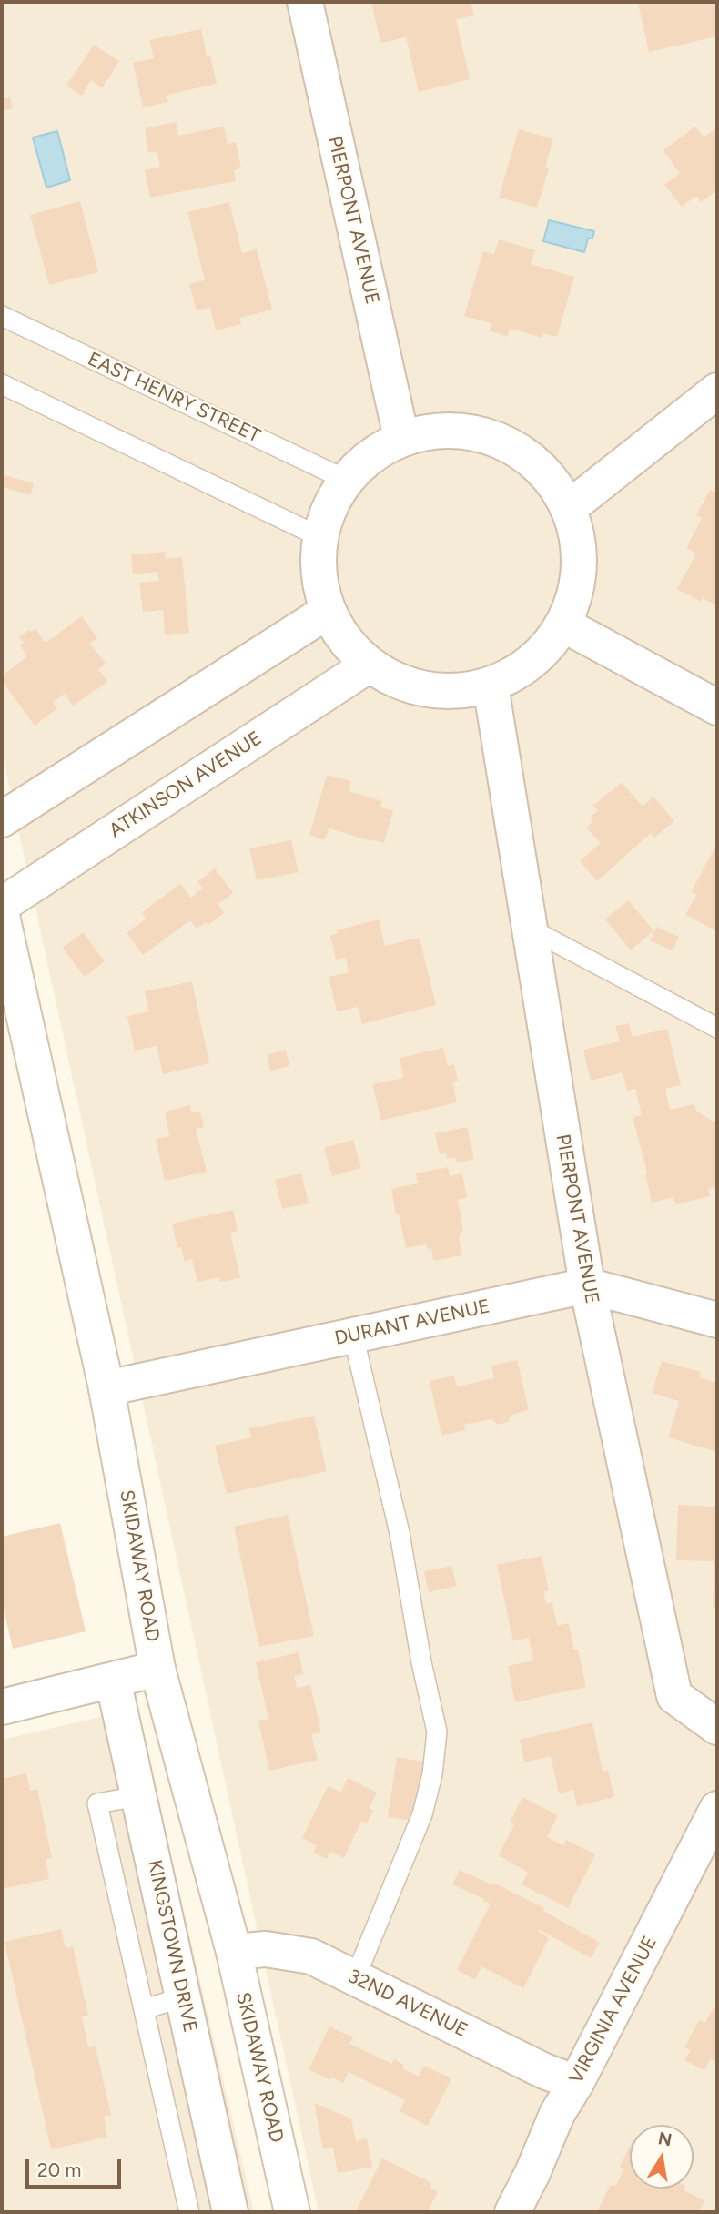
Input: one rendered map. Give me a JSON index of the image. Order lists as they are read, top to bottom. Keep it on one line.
{"streets":{"street":["PIERPONT AVENUE","ATKINSON AVENUE","DURANT AVENUE","SKIDAWAY ROAD","KINGSTOWN DRIVE","32ND AVENUE","VIRGINIA AVENUE"],"lane":["EAST HENRY STREET"]},"crossings":[["PIERPONT AVENUE","DURANT AVENUE"],["DURANT AVENUE","SKIDAWAY ROAD"],["SKIDAWAY ROAD","32ND AVENUE"],["32ND AVENUE","VIRGINIA AVENUE"]],"scale_bar":"20 m","north":"top"}
